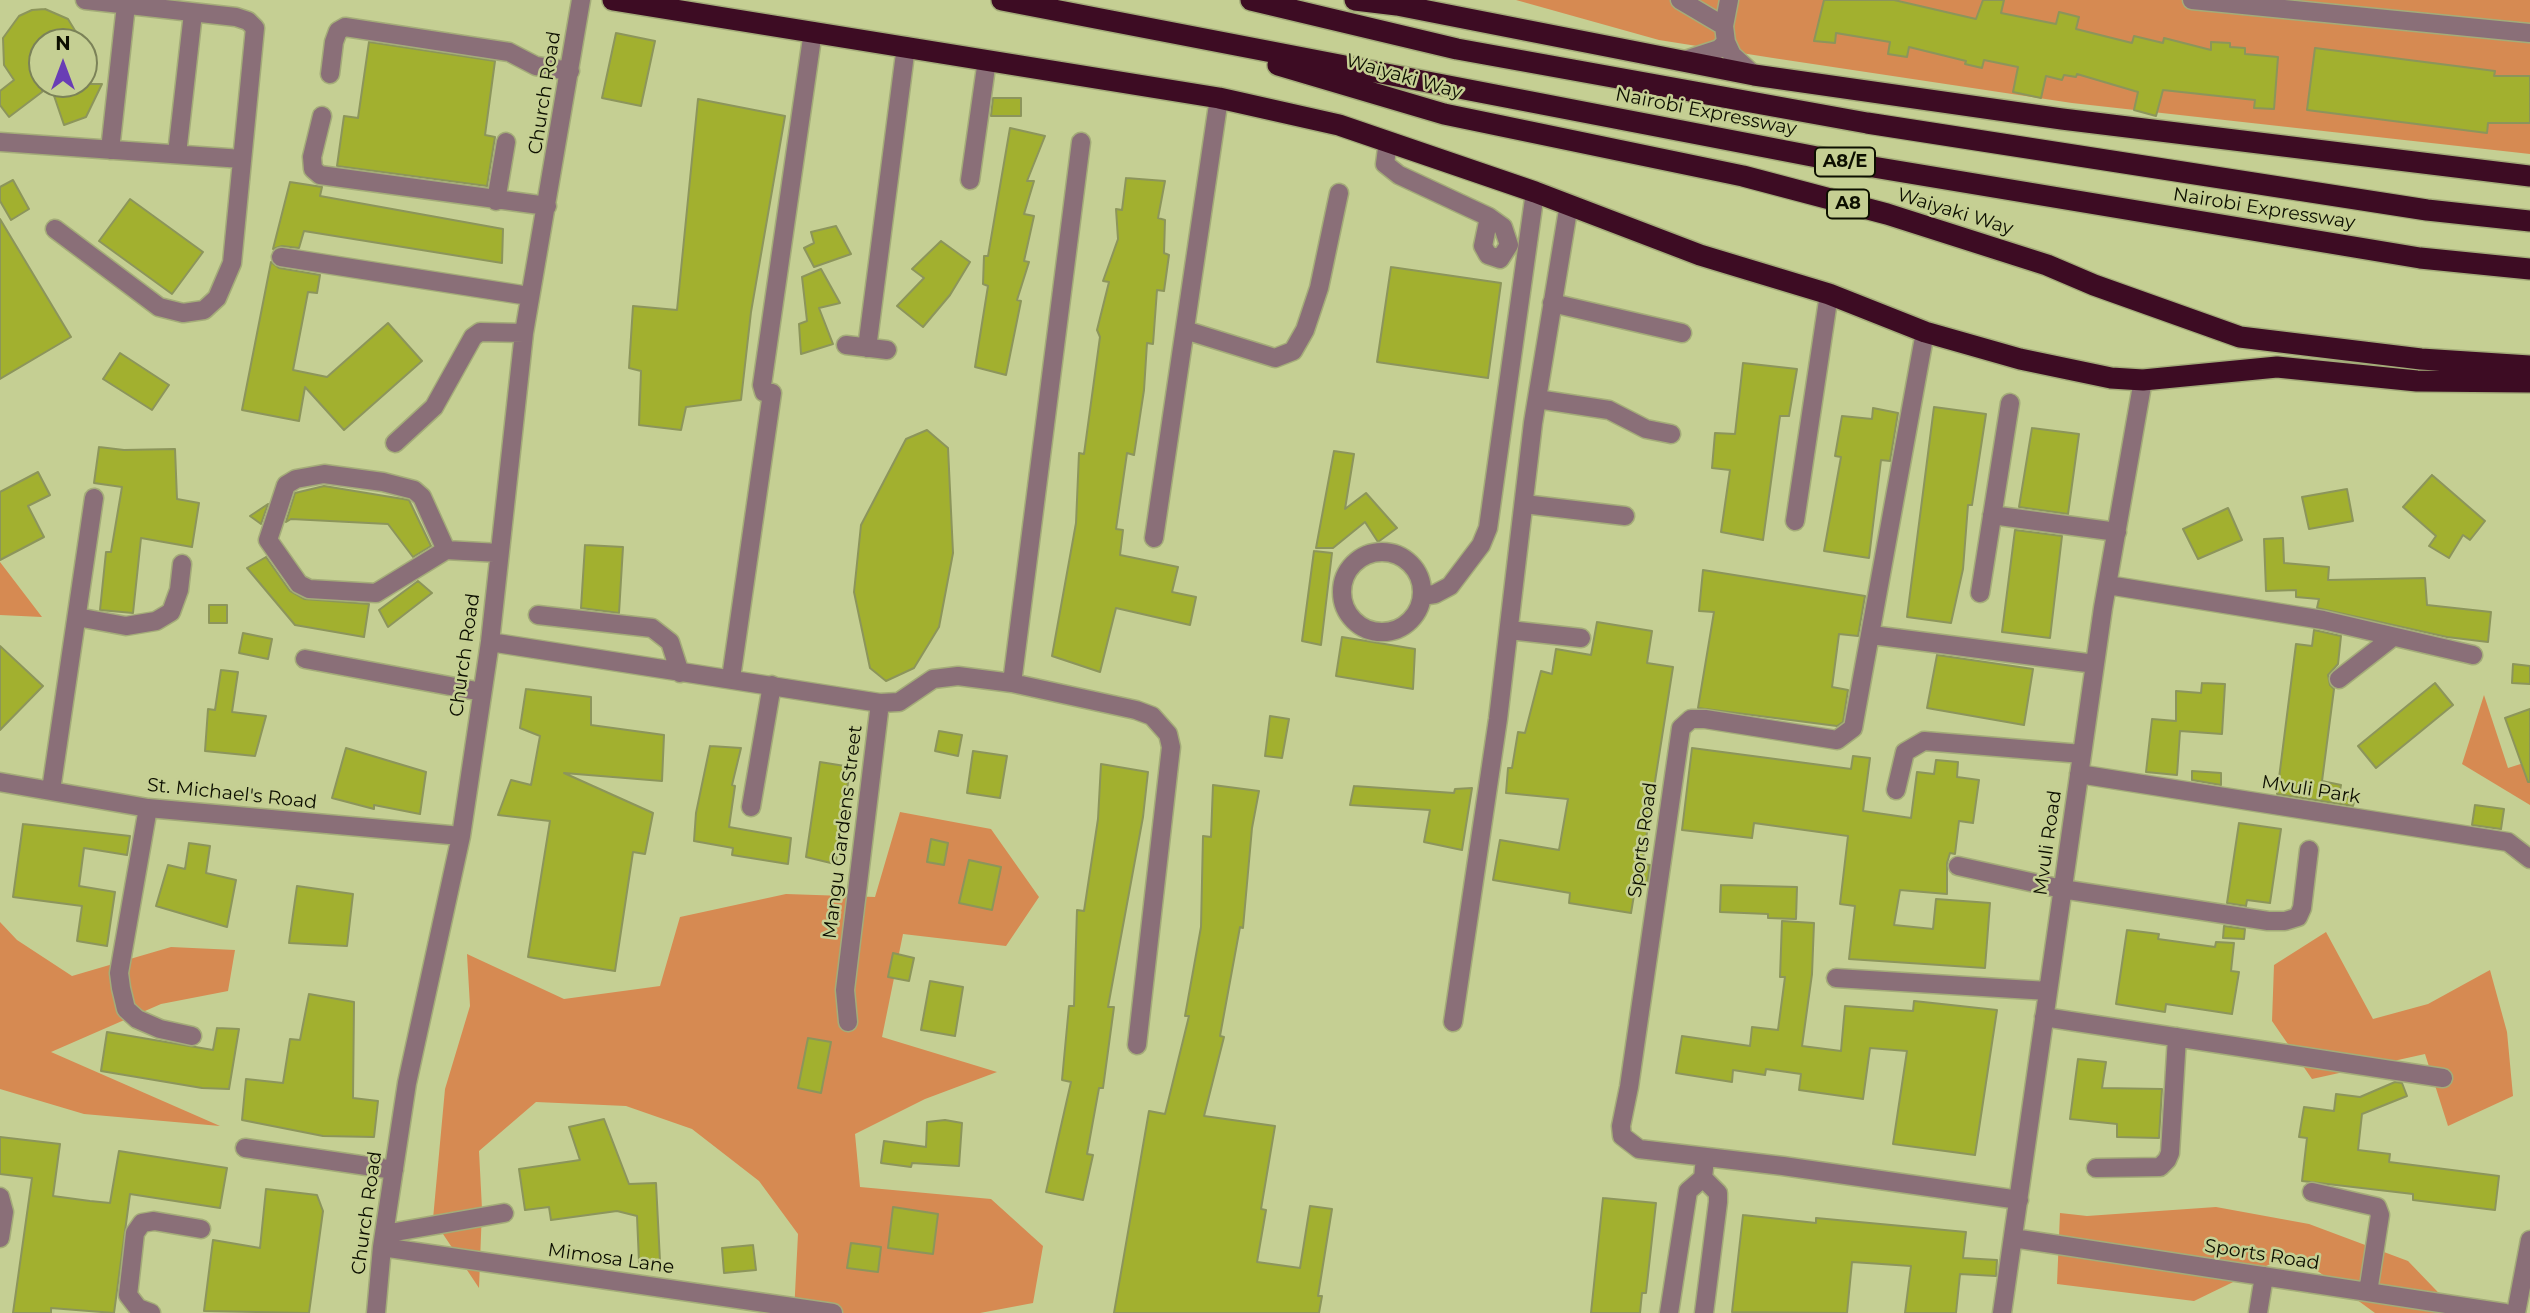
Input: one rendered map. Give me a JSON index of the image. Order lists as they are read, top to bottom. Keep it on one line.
{"streets":{"highway":["Waiyaki Way","Nairobi Expressway","A8/E","A8"],"street":["Church Road","Mvuli Park","St. Michael's Road","Mangu Gardens Street","Sports Road","Mvuli Road","Mimosa Lane"]},"crossings":[["Waiyaki Way","Nairobi Expressway"],["Church Road","St. Michael's Road"],["Church Road","Mimosa Lane"],["Mvuli Park","Mvuli Road"],["Sports Road","Mvuli Road"]],"north":"top"}
